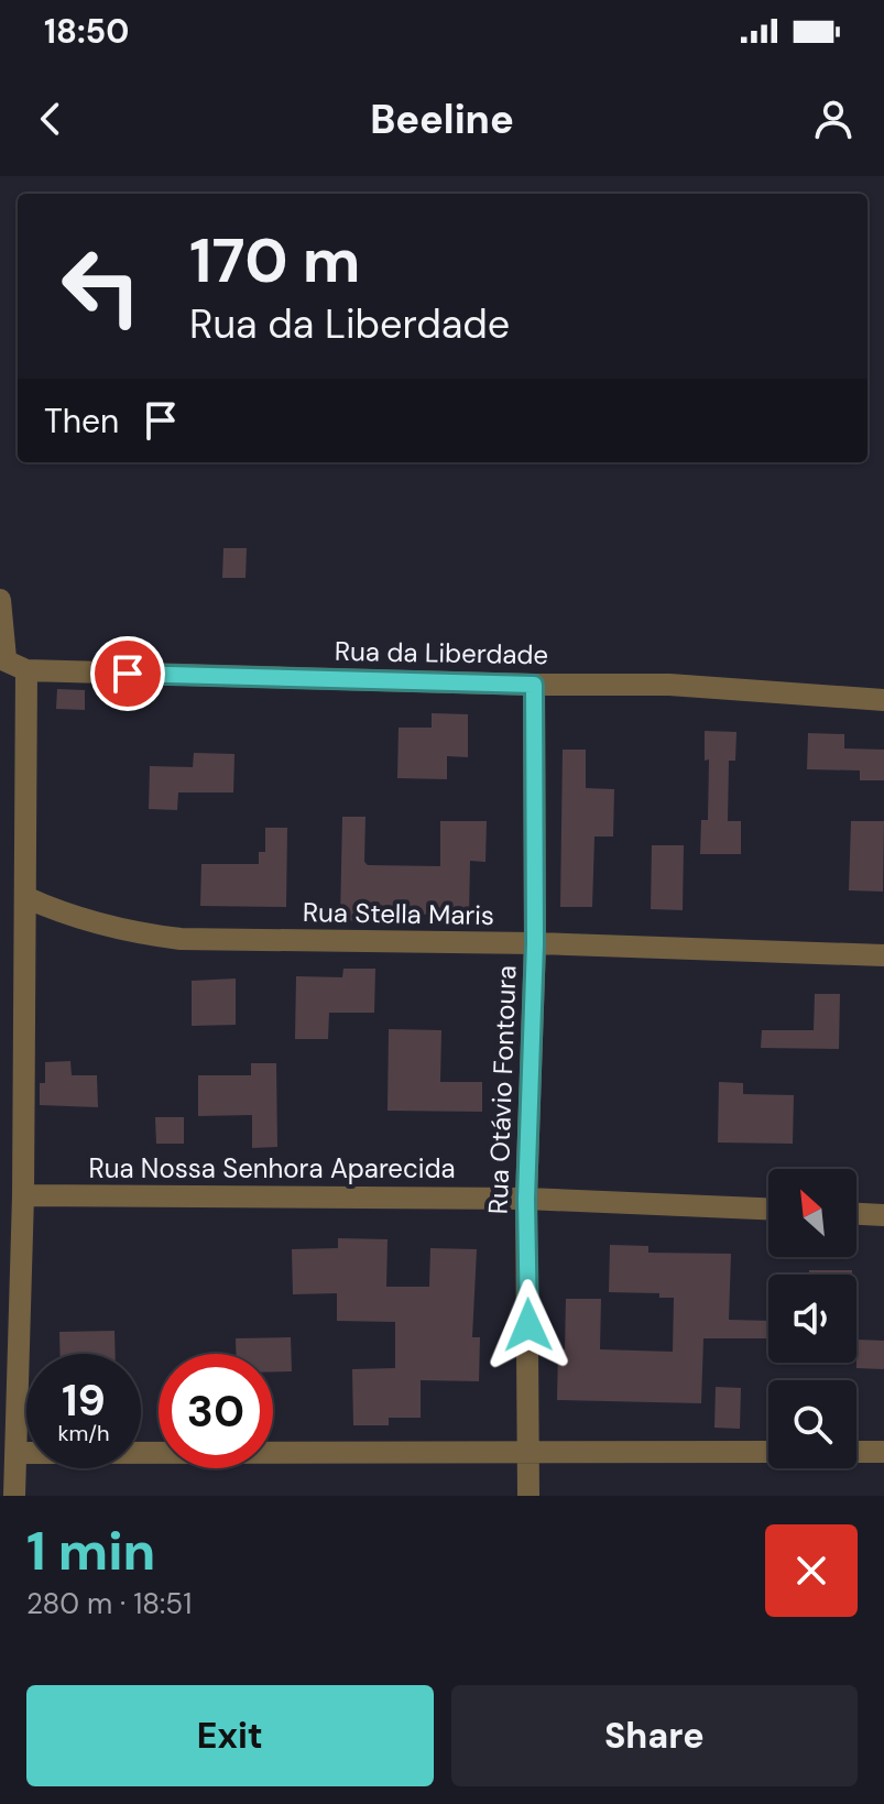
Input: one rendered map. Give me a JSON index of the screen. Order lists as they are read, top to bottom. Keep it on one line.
{"streets":{"street":["Rua da Liberdade","Rua Stella Maris","Rua Otávio Fontoura","Rua Nossa Senhora Aparecida"]},"crossings":[["Rua da Liberdade","Rua Otávio Fontoura"],["Rua Stella Maris","Rua Otávio Fontoura"],["Rua Otávio Fontoura","Rua Nossa Senhora Aparecida"]],"north":"top left","page":{"status":"18:50","header":"Beeline","turn":["170 m","Rua da Liberdade"],"then":"Then","speed":"19 km/h","limit":"30","heading":["1 min","280 m · 18:51"],"buttons":["Exit","Share"]}}
